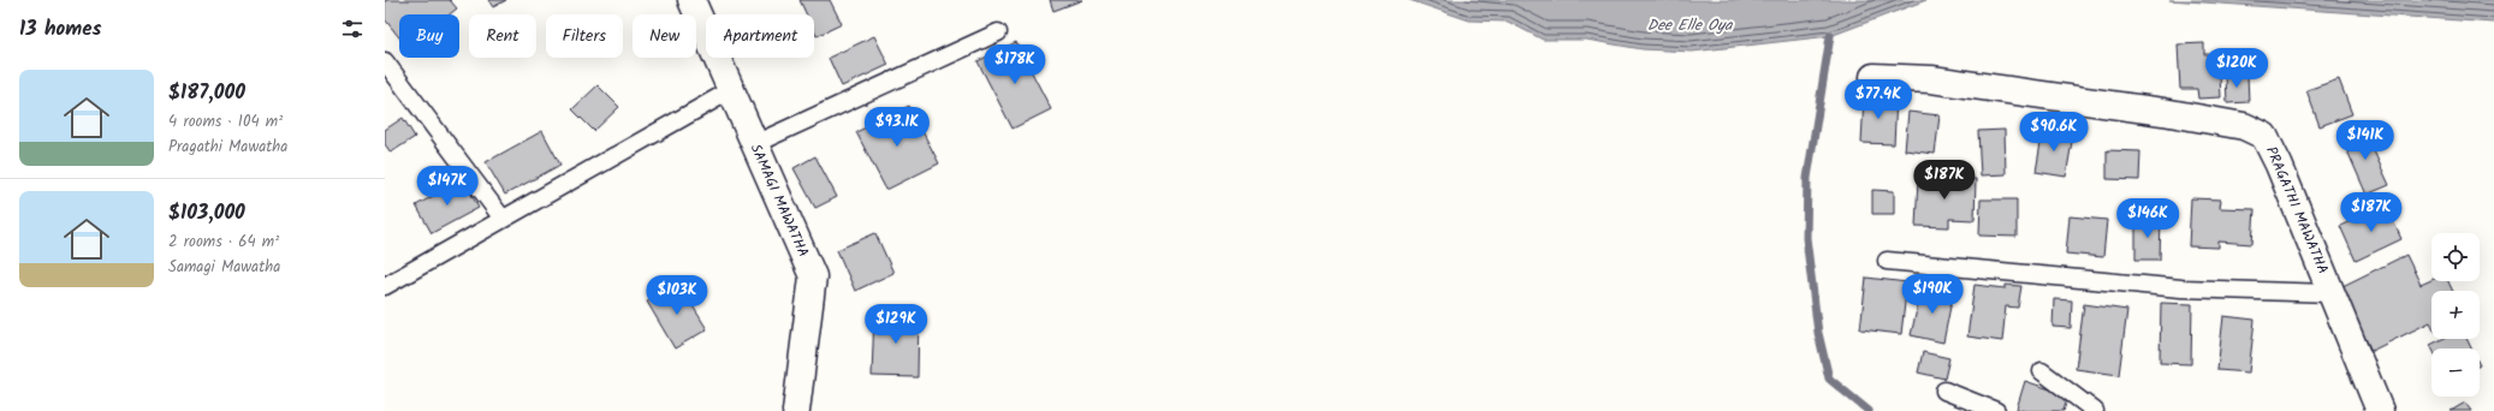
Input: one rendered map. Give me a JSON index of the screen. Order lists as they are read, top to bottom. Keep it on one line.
{"streets":{"street":["SAMAGI MAWATHA","PRAGATHI MAWATHA"]},"water":["Dee Elle Oya"],"page":{"heading":"13 homes","chip":["Buy","Rent","Filters","New","Apartment"],"price":["$178K","$120K","$77.4K","$93.1K","$90.6K","$141K","$187K","$147K","$187K","$146K","$190K","$103K","$129K"],"list":[{"name":"$187,000","note":"4 rooms · 104 m² · Pragathi Mawatha"},{"name":"$103,000","note":"2 rooms · 64 m² · Samagi Mawatha"}],"map_buttons":["+","−"]}}
